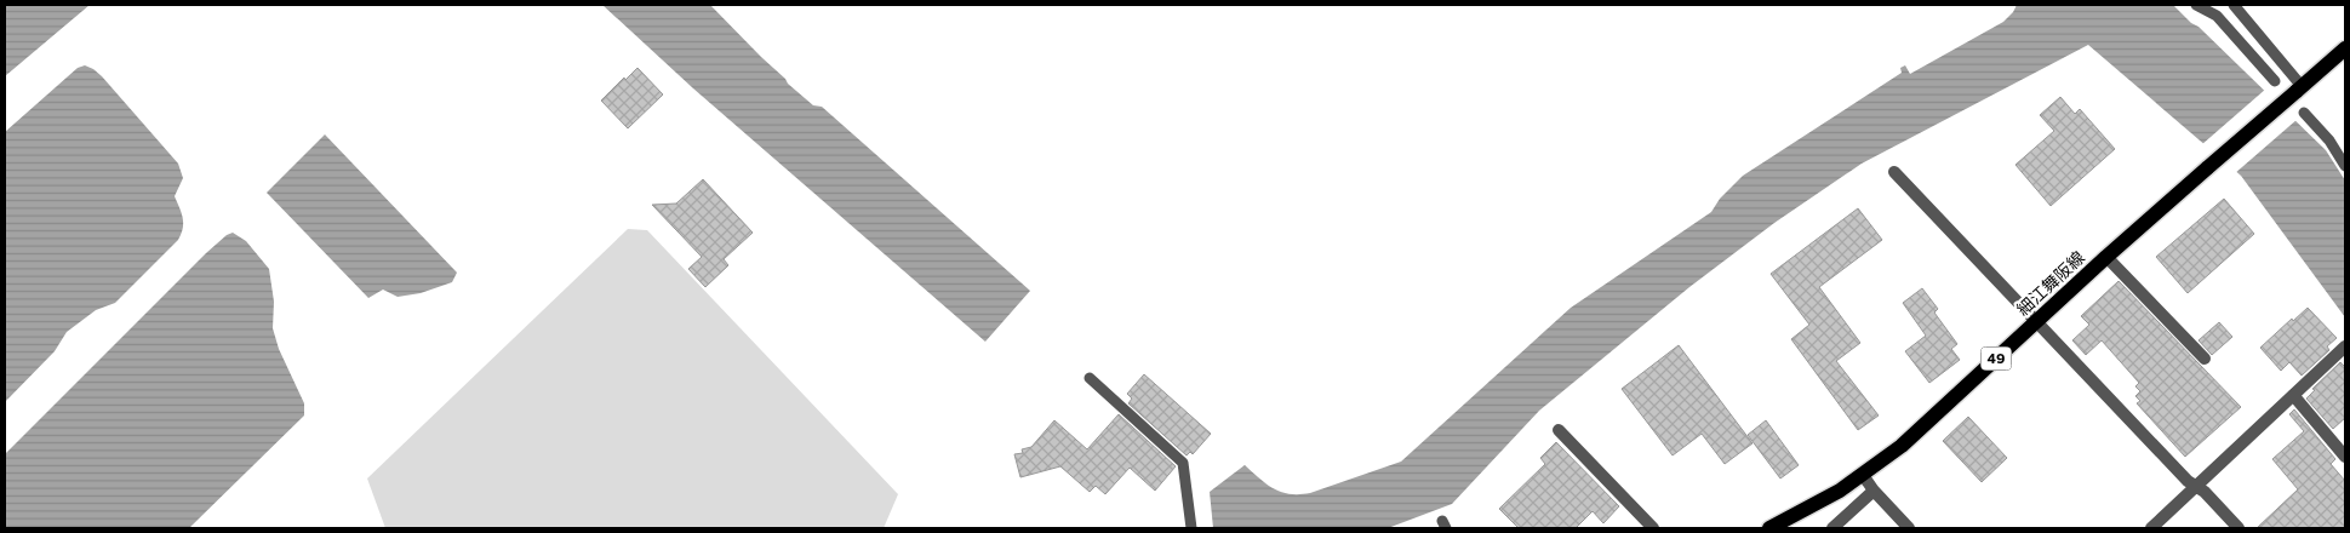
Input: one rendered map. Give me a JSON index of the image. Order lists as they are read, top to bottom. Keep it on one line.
{"streets":{"main road":["細江舞阪線","49"]}}
